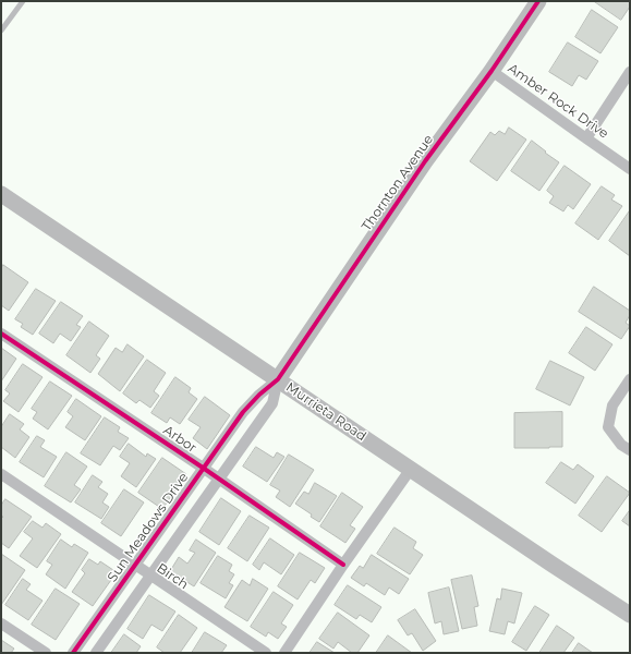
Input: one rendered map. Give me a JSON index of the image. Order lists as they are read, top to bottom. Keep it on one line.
{"streets":{"main road":["Thornton Avenue","Murrieta Road"],"street":["Amber Rock Drive","Arbor","Sun Meadows Drive","Birch"]},"crossings":[["Amber Rock Drive","Thornton Avenue"],["Thornton Avenue","Murrieta Road"],["Thornton Avenue","Sun Meadows Drive"],["Murrieta Road","Sun Meadows Drive"],["Arbor","Sun Meadows Drive"],["Sun Meadows Drive","Birch"]]}
